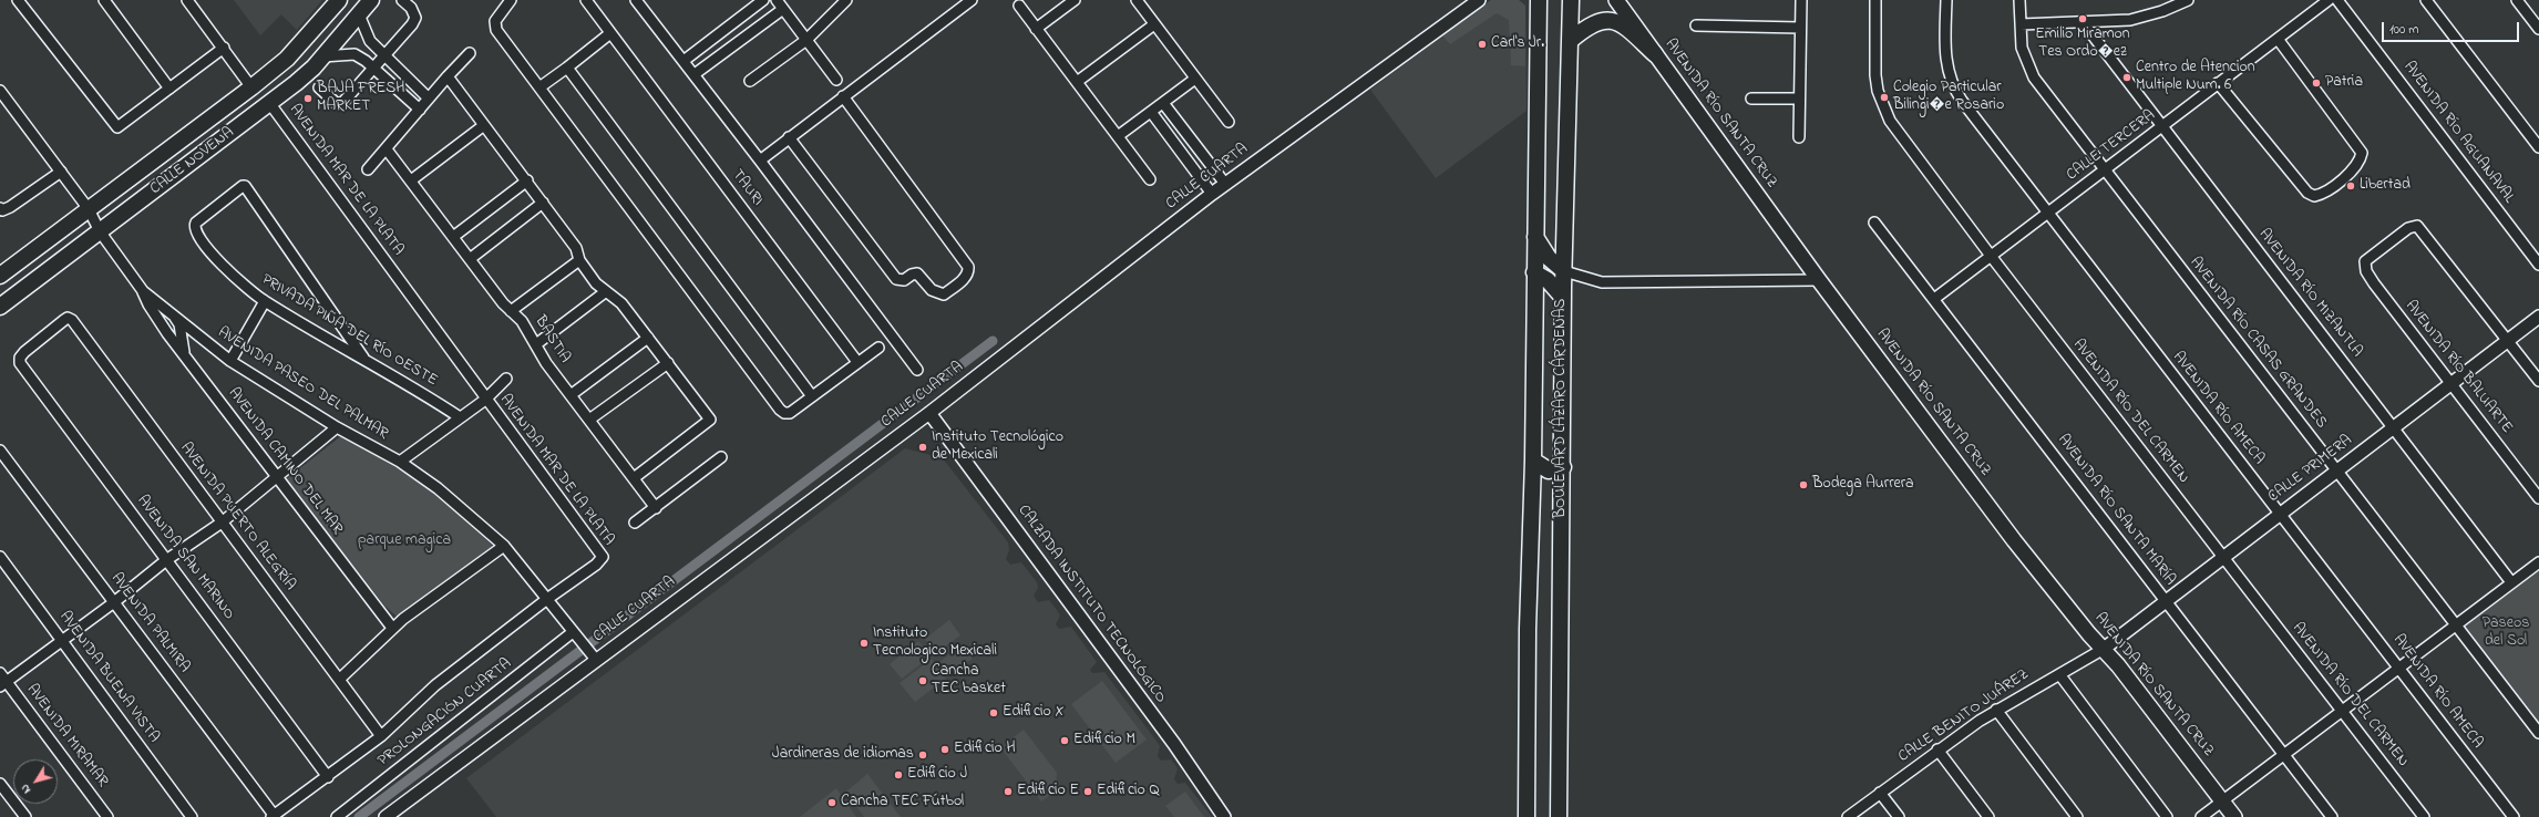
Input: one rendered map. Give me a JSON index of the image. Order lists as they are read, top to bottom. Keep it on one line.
{"streets":{"main road":["AVENIDA RÍO SANTA CRUZ","CALLE NOVENA","BOULEVARD LÁZARO CÁRDENAS"],"street":["AVENIDA RÍO AGUANAVAL","CALLE TERCERA","CALLE CUARTA","AVENIDA MAR DE LA PLATA","TAURI","AVENIDA RÍO MIZANTLA","PRIVADA PIÑA DEL RÍO OESTE","BASTIA","AVENIDA RÍO CASAS GRANDES","AVENIDA RÍO BALUARTE","AVENIDA PASEO DEL PALMAR","AVENIDA RÍO AMECA","AVENIDA RÍO DEL CARMEN","AVENIDA CAMINO DEL MAR","CALLE PRIMERA","AVENIDA RÍO SANTA MARÍA","AVENIDA PUERTO ALEGRÍA","AVENIDA SAN MARINO","CALZADA INSTITUTO TECNOLÓGICO","AVENIDA PALMIRA","AVENIDA BUENA VISTA","PROLONGACIÓN CUARTA","CALLE BENITO JUÁREZ","AVENIDA MIRAMAR"]},"crossings":[["AVENIDA RÍO SANTA CRUZ","CALLE PRIMERA"],["AVENIDA RÍO SANTA CRUZ","CALLE BENITO JUÁREZ"],["CALLE TERCERA","AVENIDA RÍO MIZANTLA"],["CALLE TERCERA","AVENIDA RÍO CASAS GRANDES"],["CALLE TERCERA","AVENIDA RÍO AMECA"],["CALLE TERCERA","AVENIDA RÍO DEL CARMEN"],["CALLE TERCERA","AVENIDA RÍO SANTA MARÍA"],["CALLE NOVENA","AVENIDA MAR DE LA PLATA"],["CALLE NOVENA","AVENIDA PASEO DEL PALMAR"],["CALLE CUARTA","AVENIDA PASEO DEL PALMAR"],["CALLE CUARTA","CALZADA INSTITUTO TECNOLÓGICO"],["AVENIDA MAR DE LA PLATA","AVENIDA PASEO DEL PALMAR"],["AVENIDA MAR DE LA PLATA","AVENIDA PUERTO ALEGRÍA"],["AVENIDA MAR DE LA PLATA","AVENIDA SAN MARINO"],["AVENIDA MAR DE LA PLATA","AVENIDA PALMIRA"],["AVENIDA RÍO MIZANTLA","CALLE PRIMERA"],["AVENIDA RÍO CASAS GRANDES","CALLE PRIMERA"],["AVENIDA RÍO BALUARTE","CALLE PRIMERA"],["AVENIDA PASEO DEL PALMAR","AVENIDA CAMINO DEL MAR"],["AVENIDA PASEO DEL PALMAR","PROLONGACIÓN CUARTA"],["AVENIDA RÍO AMECA","CALLE PRIMERA"],["AVENIDA RÍO DEL CARMEN","CALLE PRIMERA"],["CALLE PRIMERA","AVENIDA RÍO SANTA MARÍA"],["CALLE PRIMERA","CALLE BENITO JUÁREZ"],["AVENIDA PUERTO ALEGRÍA","AVENIDA SAN MARINO"]],"parks":["parque magica","Paseos del Sol"],"places":["Emilio Miramon Tes Ordo�ez","Carl's Jr.","Centro de Atencion Multiple Num. 6","Patria","Colegio Particular Bilingi�e Rosario","BAJA FRESH MARKET","Libertad","Instituto Tecnológico de Mexicali","Bodega Aurrera","Instituto Tecnologico Mexicali","Cancha TEC basket","Edificio X","Edificio M","Edificio H","Jardineras de idiomas","Edificio J","Edificio E","Edificio Q","Cancha TEC Fútbol"],"scale_bar":"100 m","north":"bottom left"}
